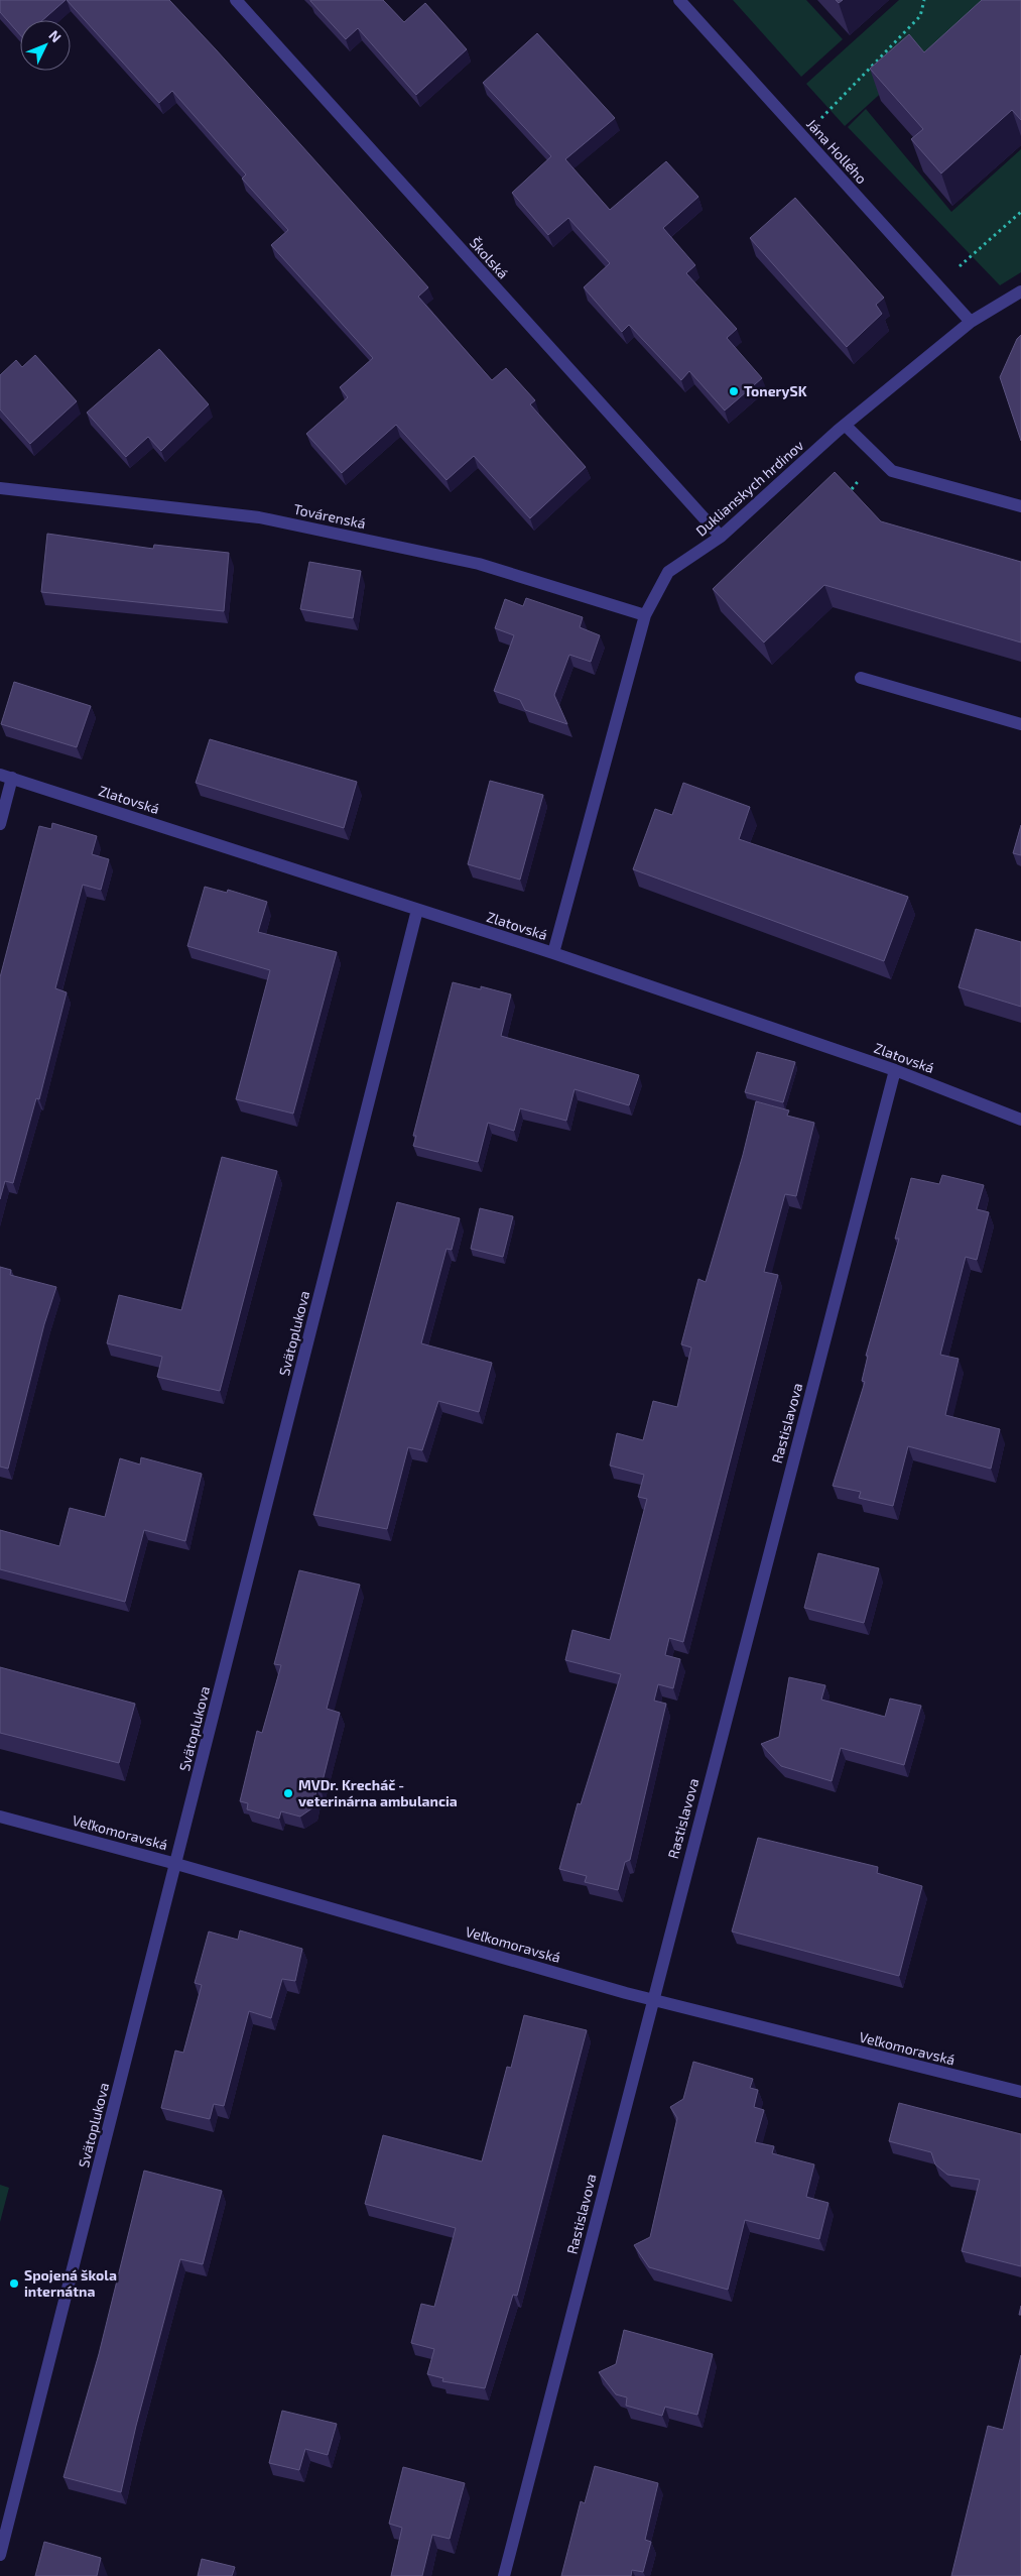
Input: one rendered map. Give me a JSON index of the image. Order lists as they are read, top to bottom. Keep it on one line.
{"streets":{"street":["Jána Hollého","Školská","Duklianskych hrdinov","Továrenská","Zlatovská","Svätoplukova","Rastislavova","Veľkomoravská"]},"crossings":[["Jána Hollého","Duklianskych hrdinov"],["Školská","Duklianskych hrdinov"],["Duklianskych hrdinov","Továrenská"],["Duklianskych hrdinov","Zlatovská"],["Zlatovská","Svätoplukova"],["Zlatovská","Rastislavova"],["Svätoplukova","Veľkomoravská"],["Rastislavova","Veľkomoravská"]],"places":["TonerySK","MVDr. Krecháč - veterinárna ambulancia","Spojená škola internátna"],"north":"top right"}
